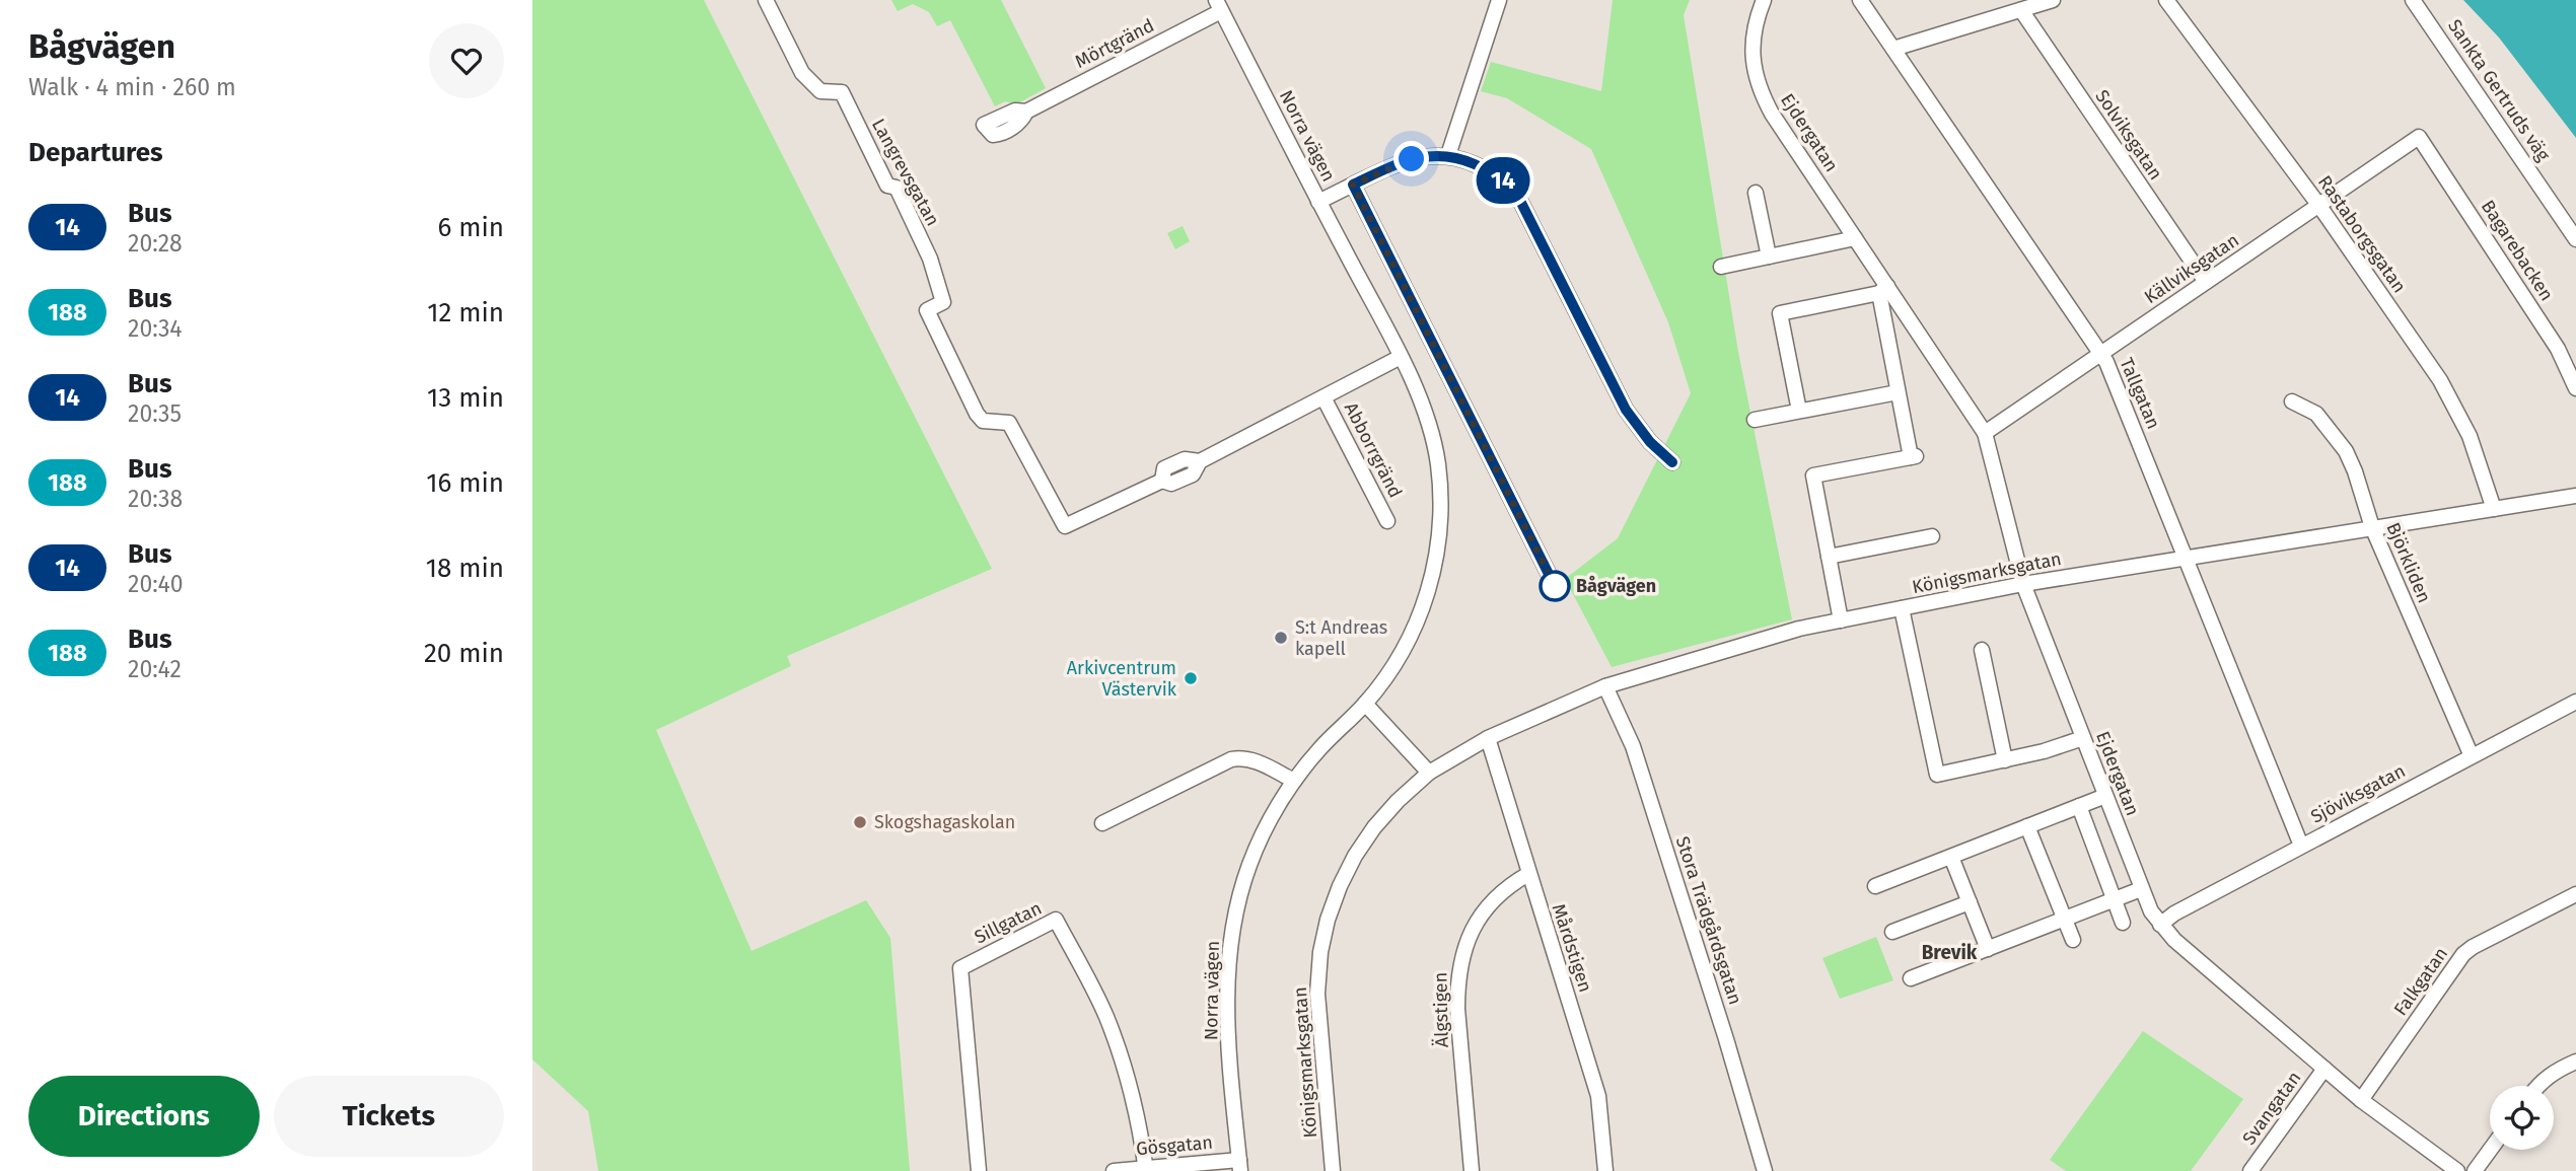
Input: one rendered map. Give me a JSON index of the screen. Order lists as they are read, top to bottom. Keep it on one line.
{"streets":{"street":["Mörtgränd","Sankta Gertruds väg","Ejdergatan","Solviksgatan","Norra vägen","Langrevsgatan","Rastaborgsgatan","Bagarebacken","Källviksgatan","Tallgatan","Abborrgränd","Björkliden","Königsmarksgatan","Sjöviksgatan","Stora Trädgårdsgatan","Sillgatan","Mårdstigen","Falkgatan","Älgstigen","Svangatan","Gösgatan"]},"crossings":[["Mörtgränd","Norra vägen"],["Ejdergatan","Källviksgatan"],["Ejdergatan","Königsmarksgatan"],["Ejdergatan","Sjöviksgatan"],["Ejdergatan","Falkgatan"],["Ejdergatan","Svangatan"],["Solviksgatan","Källviksgatan"],["Norra vägen","Abborrgränd"],["Norra vägen","Gösgatan"],["Langrevsgatan","Abborrgränd"],["Rastaborgsgatan","Källviksgatan"],["Rastaborgsgatan","Königsmarksgatan"],["Bagarebacken","Källviksgatan"],["Källviksgatan","Tallgatan"],["Tallgatan","Königsmarksgatan"],["Tallgatan","Sjöviksgatan"],["Björkliden","Königsmarksgatan"],["Björkliden","Sjöviksgatan"],["Königsmarksgatan","Stora Trädgårdsgatan"],["Königsmarksgatan","Mårdstigen"],["Sillgatan","Gösgatan"],["Mårdstigen","Älgstigen"]],"districts":["Brevik"],"places":["Bågvägen","S:t Andreas kapell","Arkivcentrum Västervik","Skogshagaskolan"],"lines":["bus line 14"],"page":{"heading":[["Bågvägen","Walk · 4 min · 260 m"],"Departures"],"on_map":"14","list":[{"mark":"14","name":"Bus","note":"20:28","value":"6 min"},{"mark":"188","name":"Bus","note":"20:34","value":"12 min"},{"mark":"14","name":"Bus","note":"20:35","value":"13 min"},{"mark":"188","name":"Bus","note":"20:38","value":"16 min"},{"mark":"14","name":"Bus","note":"20:40","value":"18 min"},{"mark":"188","name":"Bus","note":"20:42","value":"20 min"}],"buttons":["Directions","Tickets"]}}
